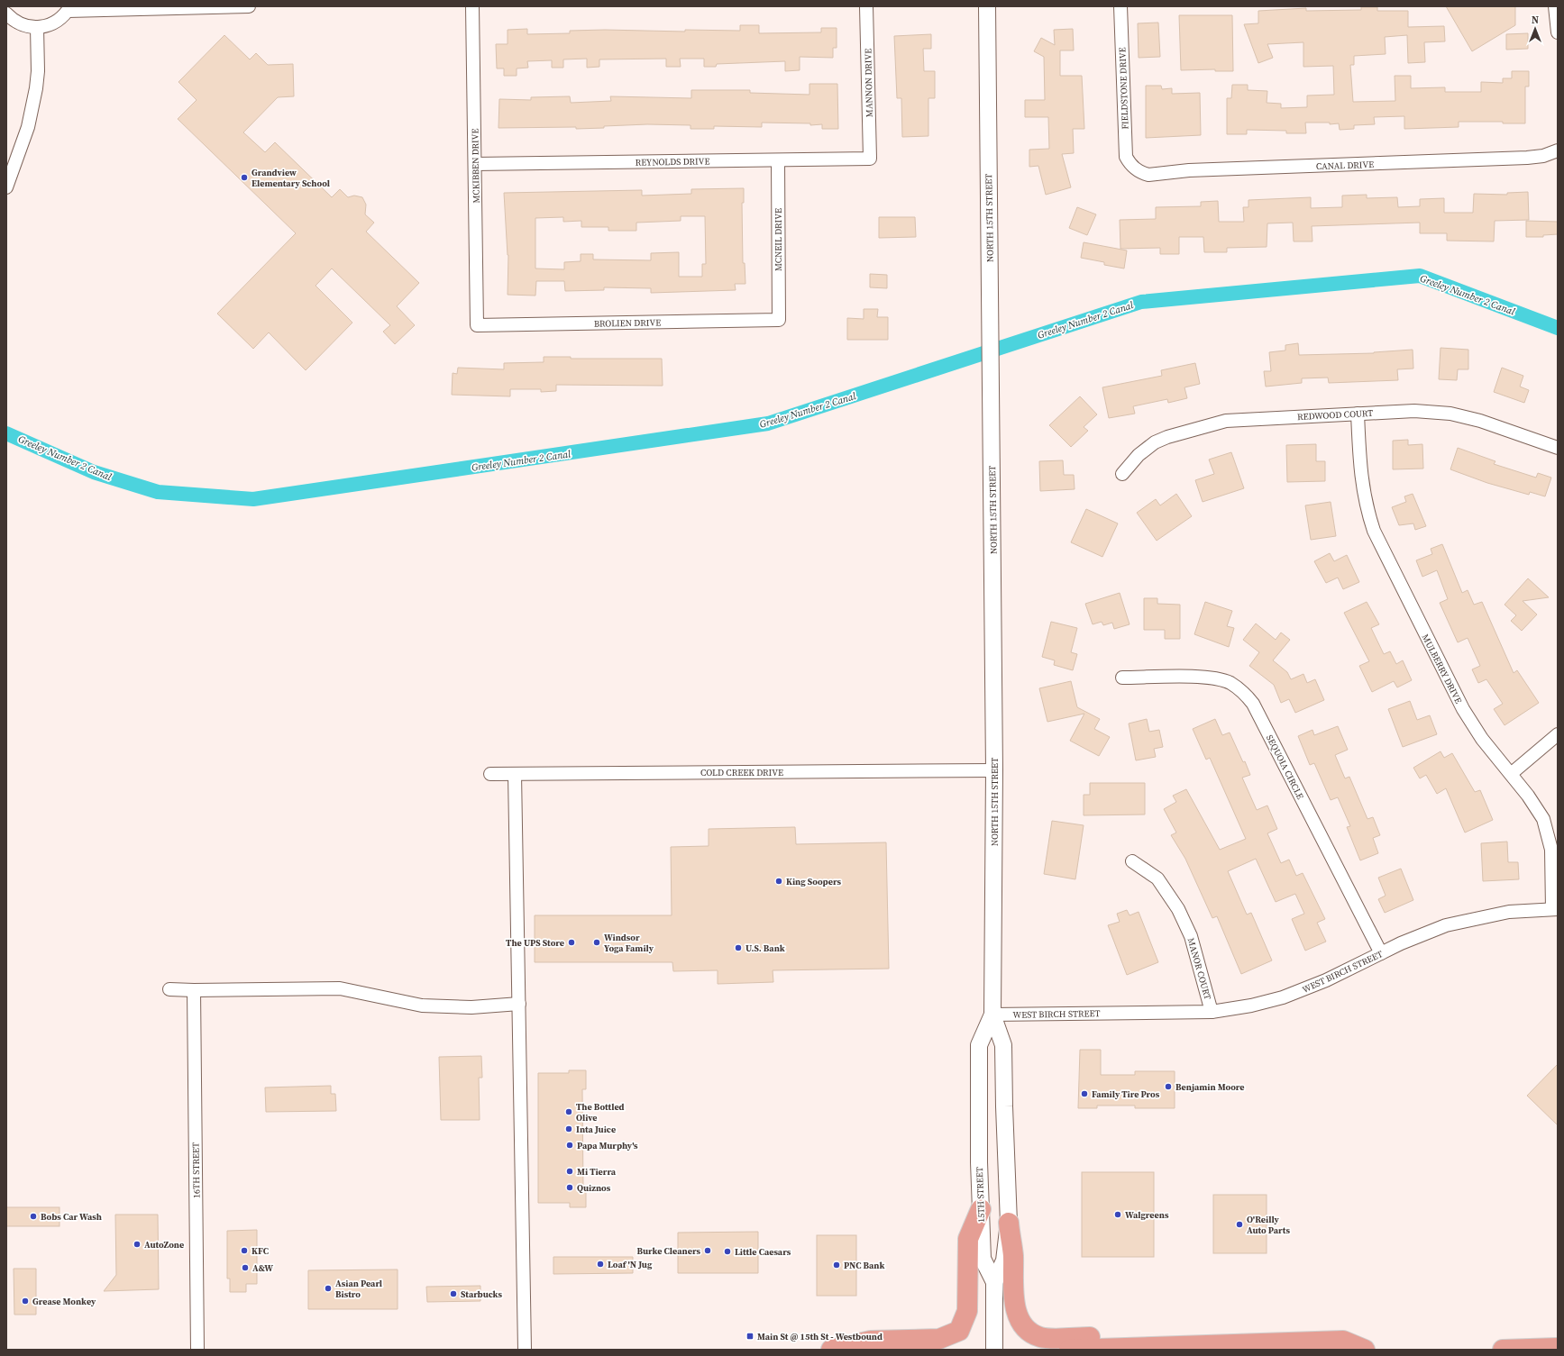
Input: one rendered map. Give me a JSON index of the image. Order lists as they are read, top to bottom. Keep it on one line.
{"streets":{"street":["MANNON DRIVE","FIELDSTONE DRIVE","REYNOLDS DRIVE","CANAL DRIVE","MCKIBBEN DRIVE","NORTH 15TH STREET","MCNEIL DRIVE","BROLIEN DRIVE","REDWOOD COURT","MULBERRY DRIVE","SEQUOIA CIRCLE","COLD CREEK DRIVE","MANOR COURT","WEST BIRCH STREET","16TH STREET","15TH STREET"]},"crossings":[["MANNON DRIVE","REYNOLDS DRIVE"],["FIELDSTONE DRIVE","CANAL DRIVE"],["REYNOLDS DRIVE","MCKIBBEN DRIVE"],["REYNOLDS DRIVE","MCNEIL DRIVE"],["MCKIBBEN DRIVE","BROLIEN DRIVE"],["NORTH 15TH STREET","COLD CREEK DRIVE"],["NORTH 15TH STREET","WEST BIRCH STREET"],["NORTH 15TH STREET","15TH STREET"],["MCNEIL DRIVE","BROLIEN DRIVE"],["REDWOOD COURT","MULBERRY DRIVE"],["MULBERRY DRIVE","WEST BIRCH STREET"],["SEQUOIA CIRCLE","WEST BIRCH STREET"],["MANOR COURT","WEST BIRCH STREET"]],"water":["Greeley Number 2 Canal"],"places":{"other":["Grandview Elementary School","King Soopers","The UPS Store","Windsor Yoga Family","U.S. Bank","Benjamin Moore","Family Tire Pros","The Bottled Olive","Inta Juice","Papa Murphy's","Mi Tierra","Quiznos","Walgreens","Bobs Car Wash","O'Reilly Auto Parts","AutoZone","KFC","Burke Cleaners","Little Caesars","Loaf 'N Jug","PNC Bank","A&W","Asian Pearl Bistro","Starbucks","Grease Monkey"],"transit":["Main St @ 15th St - Westbound"]},"north":"top"}
